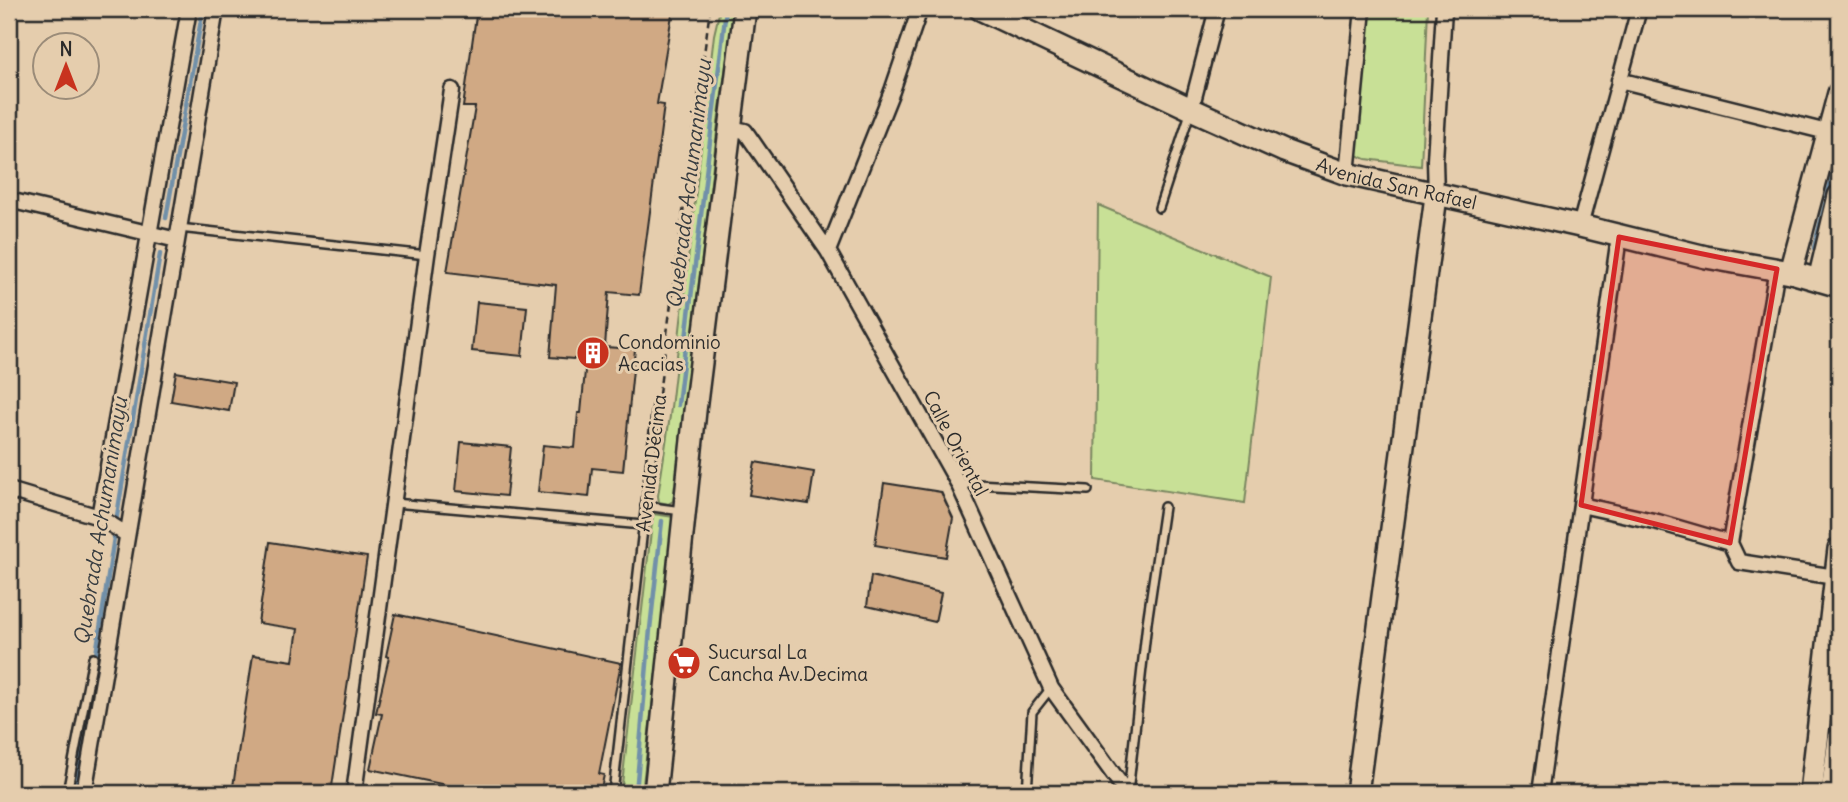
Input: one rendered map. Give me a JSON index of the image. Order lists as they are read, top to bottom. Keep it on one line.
{"streets":{"street":["Avenida San Rafael","Calle Oriental","Avenida Décima"]},"crossings":[["Calle Oriental","Avenida Décima"]],"water":["Quebrada Achumanimayu"],"places":{"building":["Condominio Acacias"],"supermarket":["Sucursal La Cancha Av.Decima"]},"north":"top"}
